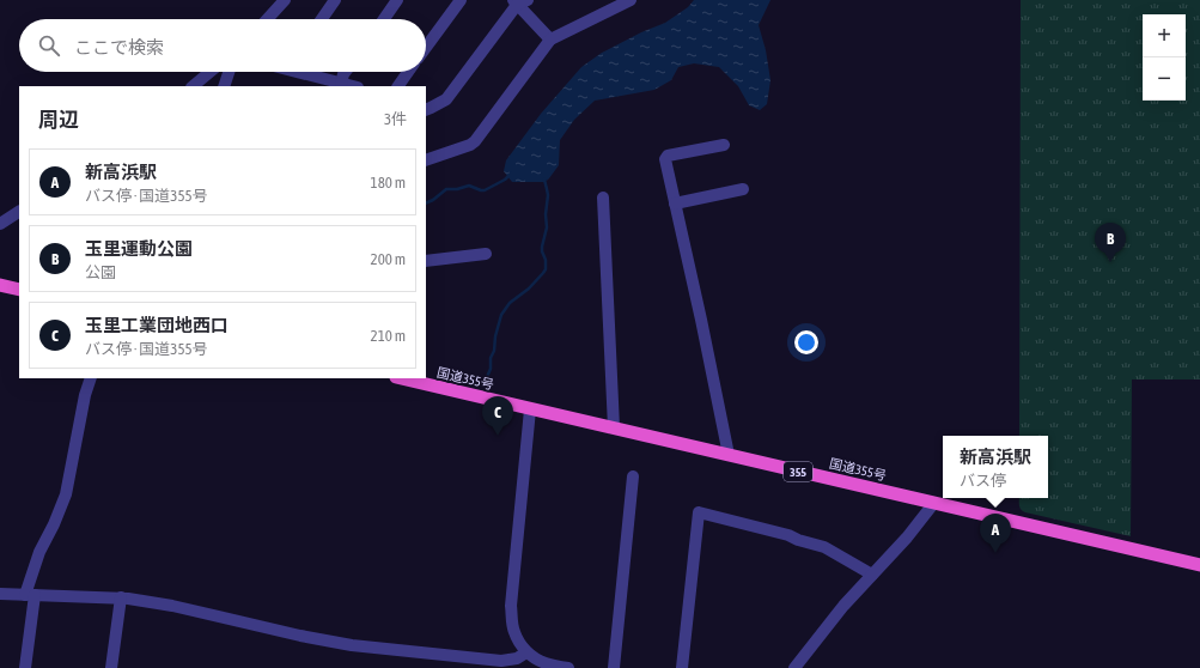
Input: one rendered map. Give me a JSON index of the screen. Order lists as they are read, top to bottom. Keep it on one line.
{"streets":{"highway":["国道355号","355"]},"page":{"map_buttons":["+","−"],"search":"ここで検索","heading":["周辺","3件"],"list":[{"mark":"A","name":"新高浜駅","note":"バス停 · 国道355号","value":"180 m"},{"mark":"B","name":"玉里運動公園","note":"公園","value":"200 m"},{"mark":"C","name":"玉里工業団地西口","note":"バス停 · 国道355号","value":"210 m"}],"pins":["B","C","A"],"popup":["新高浜駅","バス停"]}}
